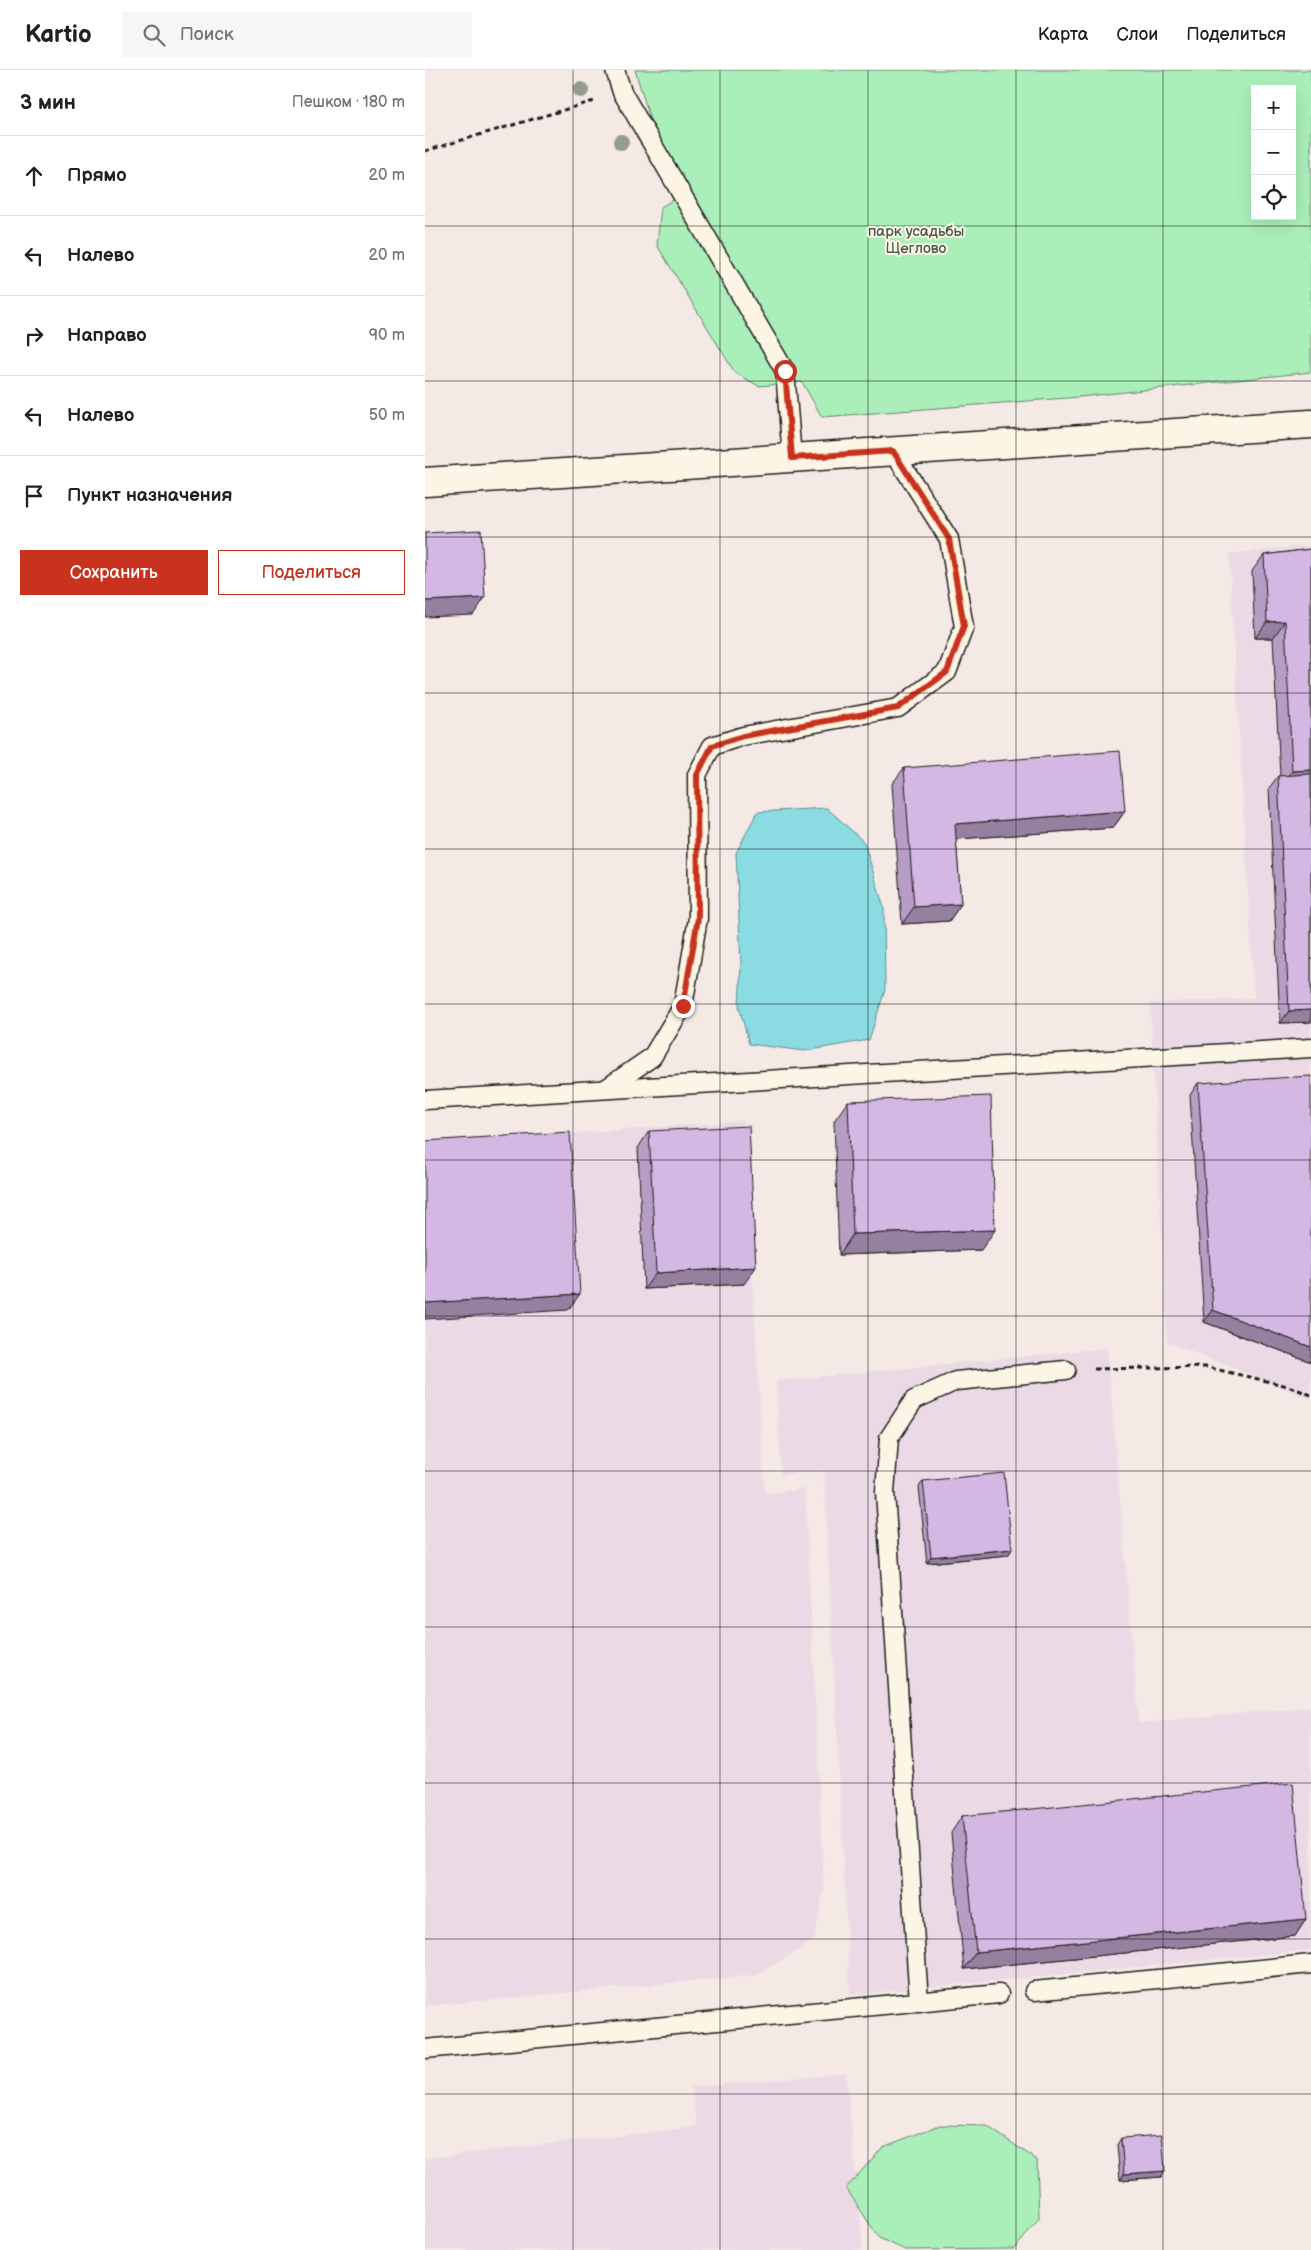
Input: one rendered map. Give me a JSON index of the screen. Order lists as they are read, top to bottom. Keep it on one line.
{"parks":["парк усадьбы Щеглово"],"page":{"header":"Kartio","search":"Поиск","nav":["Карта","Слои","Поделиться"],"heading":["3 мин","Пешком · 180 m"],"map_buttons":["+","−"],"list":[["Прямо","20 m"],["Налево","20 m"],["Направо","90 m"],["Налево","50 m"],"Пункт назначения"],"buttons":["Сохранить","Поделиться"]}}
